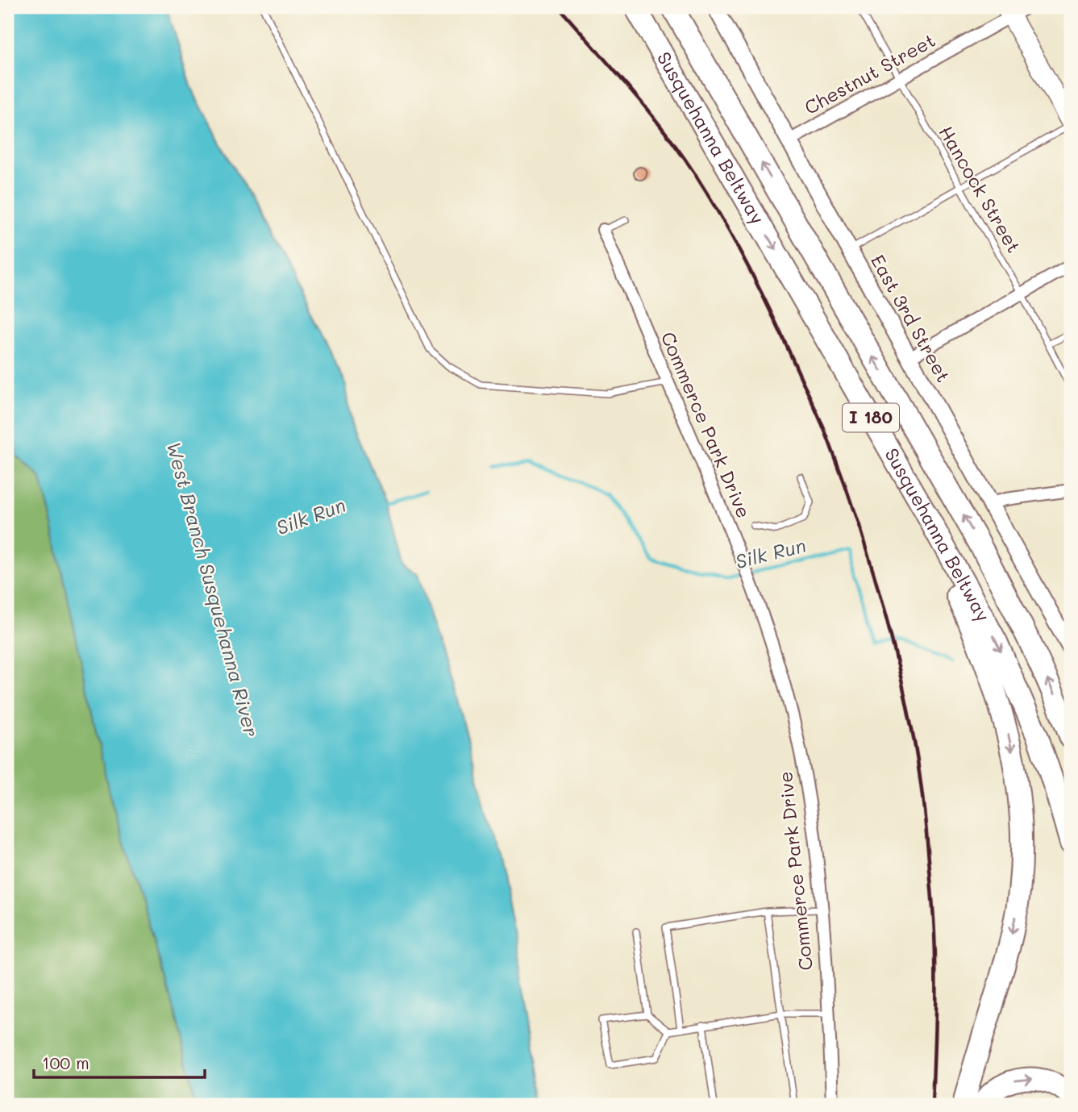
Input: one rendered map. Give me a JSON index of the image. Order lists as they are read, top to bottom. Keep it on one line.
{"streets":{"highway":["Susquehanna Beltway","I 180"],"main road":["East 3rd Street"],"street":["Chestnut Street","Commerce Park Drive"],"lane":["Hancock Street"]},"crossings":[["Chestnut Street","Hancock Street"],["Chestnut Street","East 3rd Street"]],"water":["Silk Run","West Branch Susquehanna River"],"scale_bar":"100 m"}
